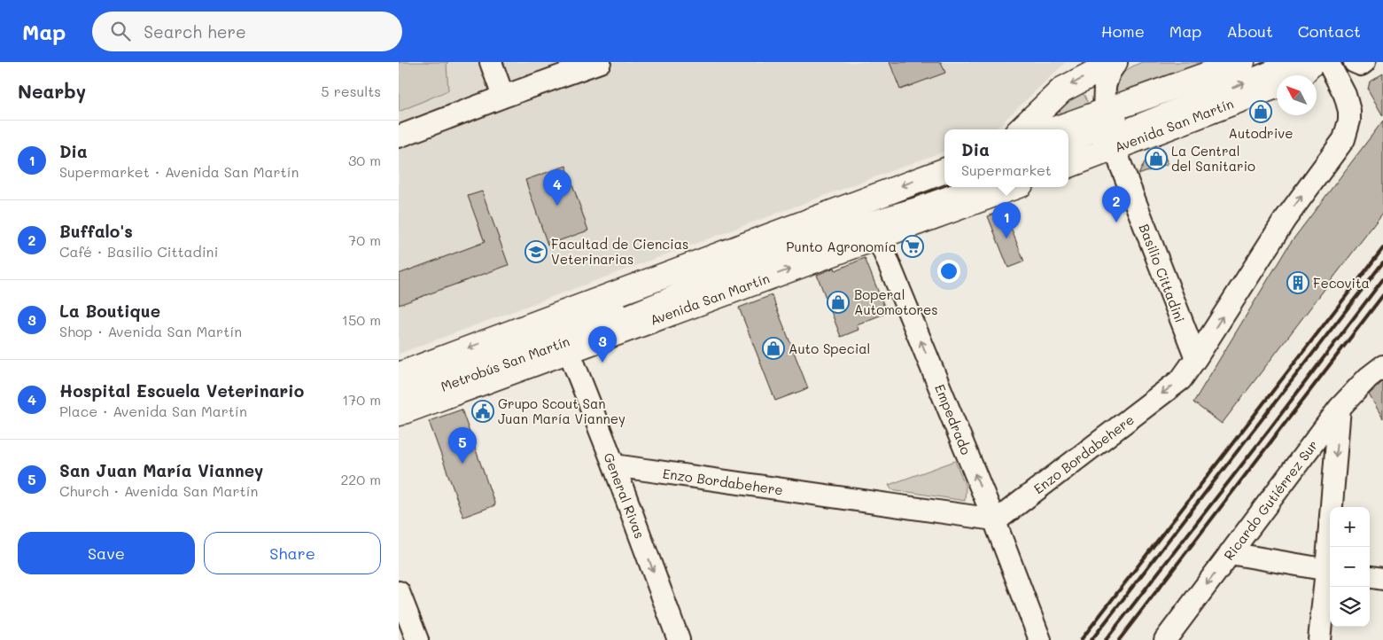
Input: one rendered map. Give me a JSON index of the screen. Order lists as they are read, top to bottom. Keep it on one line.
{"streets":{"main road":["Avenida San Martín"],"street":["Basilio Cittadini","Metrobús San Martín","Empedrado","Enzo Bordabehere","General Rivas","Ricardo Gutiérrez Sur"]},"crossings":[["Avenida San Martín","Basilio Cittadini"],["Avenida San Martín","Metrobús San Martín"],["Avenida San Martín","Empedrado"],["Avenida San Martín","General Rivas"],["Basilio Cittadini","Enzo Bordabehere"],["Metrobús San Martín","Empedrado"],["Empedrado","Enzo Bordabehere"],["Enzo Bordabehere","General Rivas"]],"one_way":["Empedrado","General Rivas"],"places":{"shop":["Autodrive","La Central del Sanitario","Boperal Automotores","Auto Special"],"supermarket":["Punto Agronomía"],"school or university":["Facultad de Ciencias Veterinarias"],"building":["Fecovita"],"public building":["Grupo Scout San Juan María Vianney"]},"north":"top left","page":{"header":"Map","search":"Search here","nav":["Home","Map","About","Contact"],"heading":["Nearby","5 results"],"list":[{"mark":"1","name":"Dia","note":"Supermarket · Avenida San Martín","value":"30 m"},{"mark":"2","name":"Buffalo's","note":"Café · Basilio Cittadini","value":"70 m"},{"mark":"3","name":"La Boutique","note":"Shop · Avenida San Martín","value":"150 m"},{"mark":"4","name":"Hospital Escuela Veterinario","note":"Place · Avenida San Martín","value":"170 m"},{"mark":"5","name":"San Juan María Vianney","note":"Church · Avenida San Martín","value":"220 m"}],"popup":["Dia","Supermarket"],"pins":["4","2","1","3","5"],"map_buttons":["+","−"],"buttons":["Save","Share"]}}
